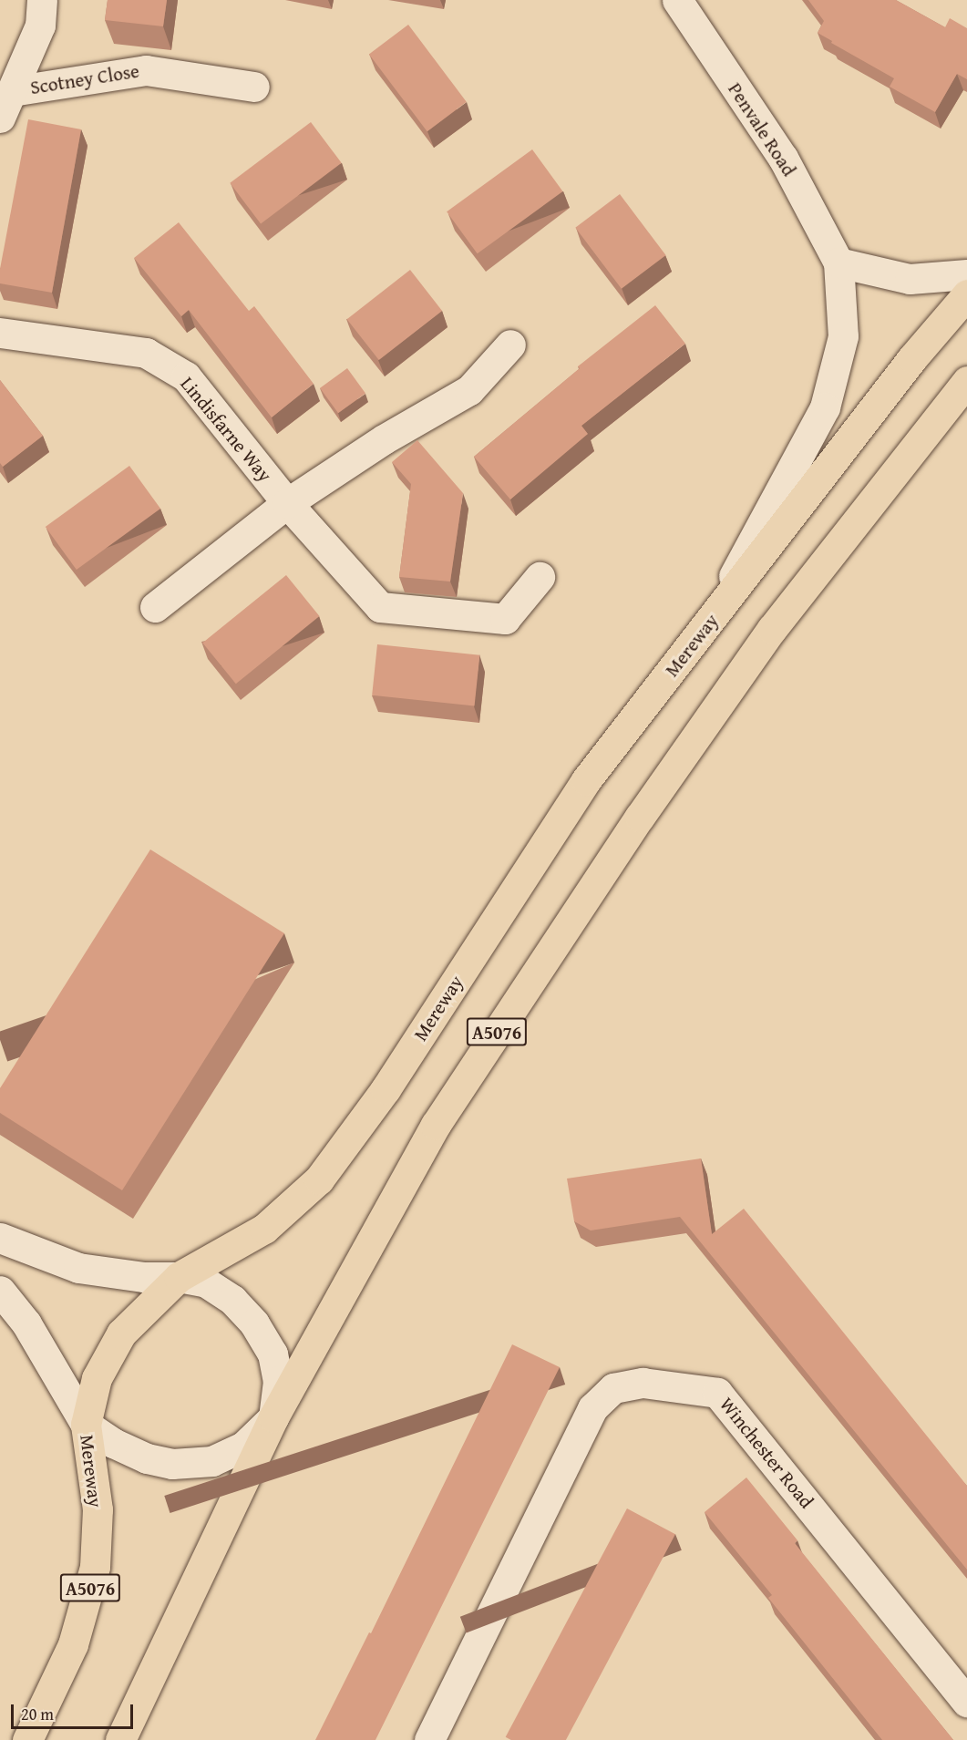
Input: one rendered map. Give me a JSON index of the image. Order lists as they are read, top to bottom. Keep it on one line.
{"streets":{"highway":["Mereway","A5076"],"street":["Scotney Close","Penvale Road","Lindisfarne Way","Winchester Road"]},"crossings":[["Mereway","A5076"]],"scale_bar":"20 m"}
